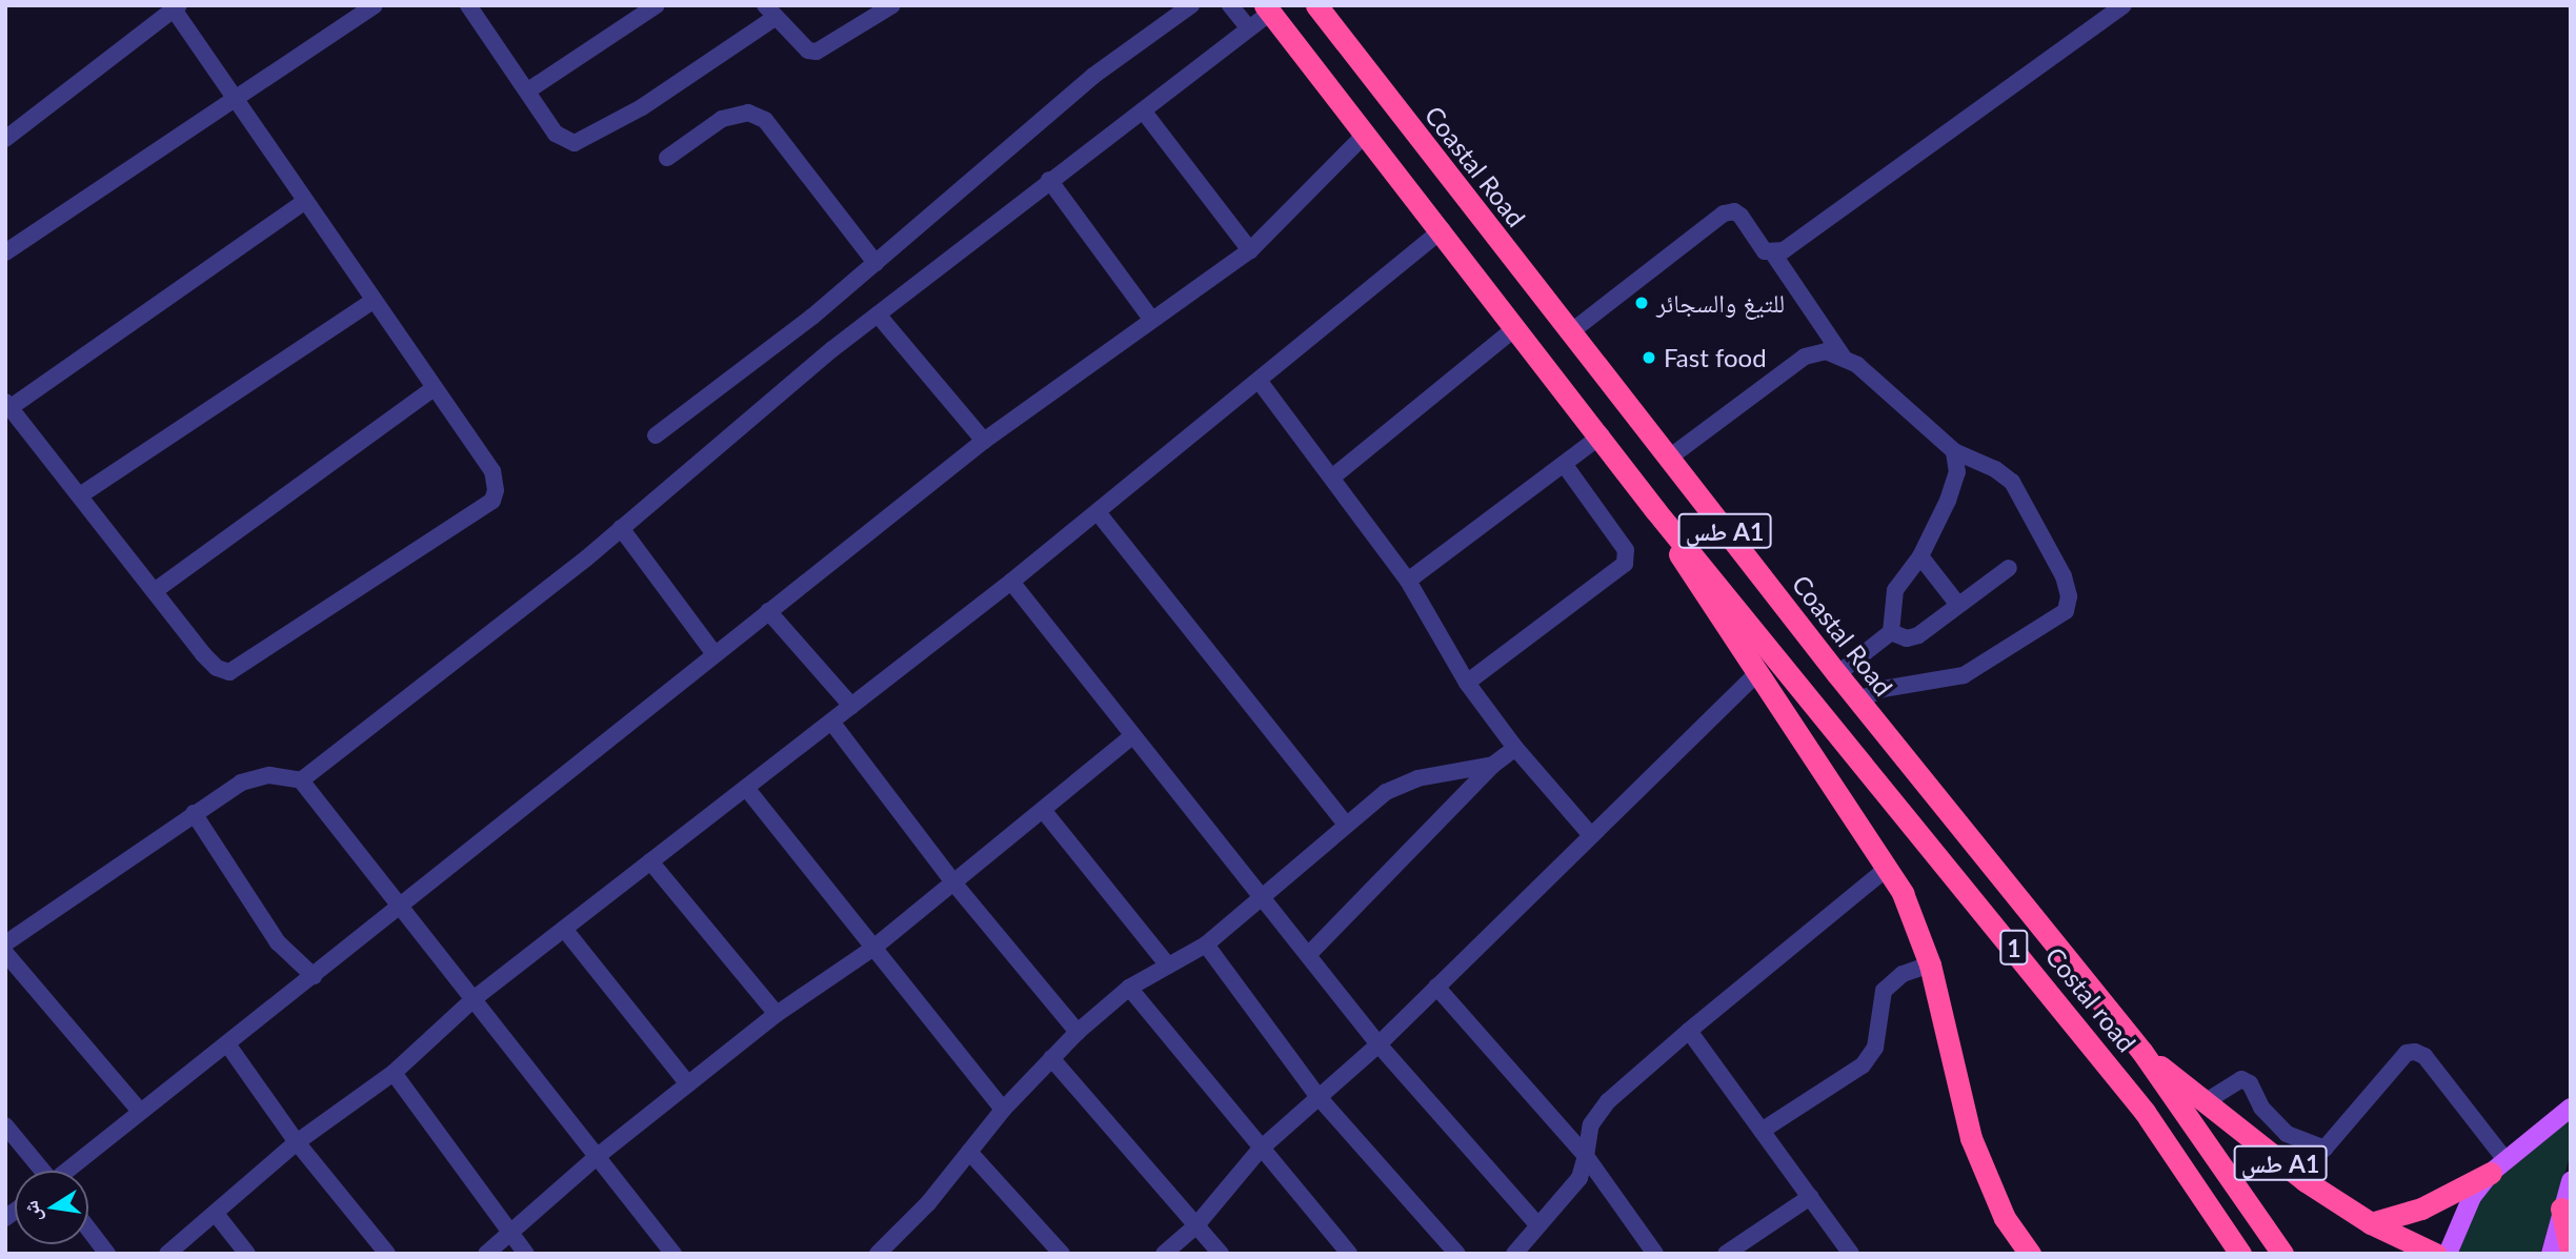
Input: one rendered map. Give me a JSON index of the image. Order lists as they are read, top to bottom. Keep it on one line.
{"streets":{"highway":["Coastal Road","طس A1","1","Costal road"]},"crossings":[["طس A1","Costal road"]],"places":["للتيغ والسجائر","Fast food"],"north":"left"}
